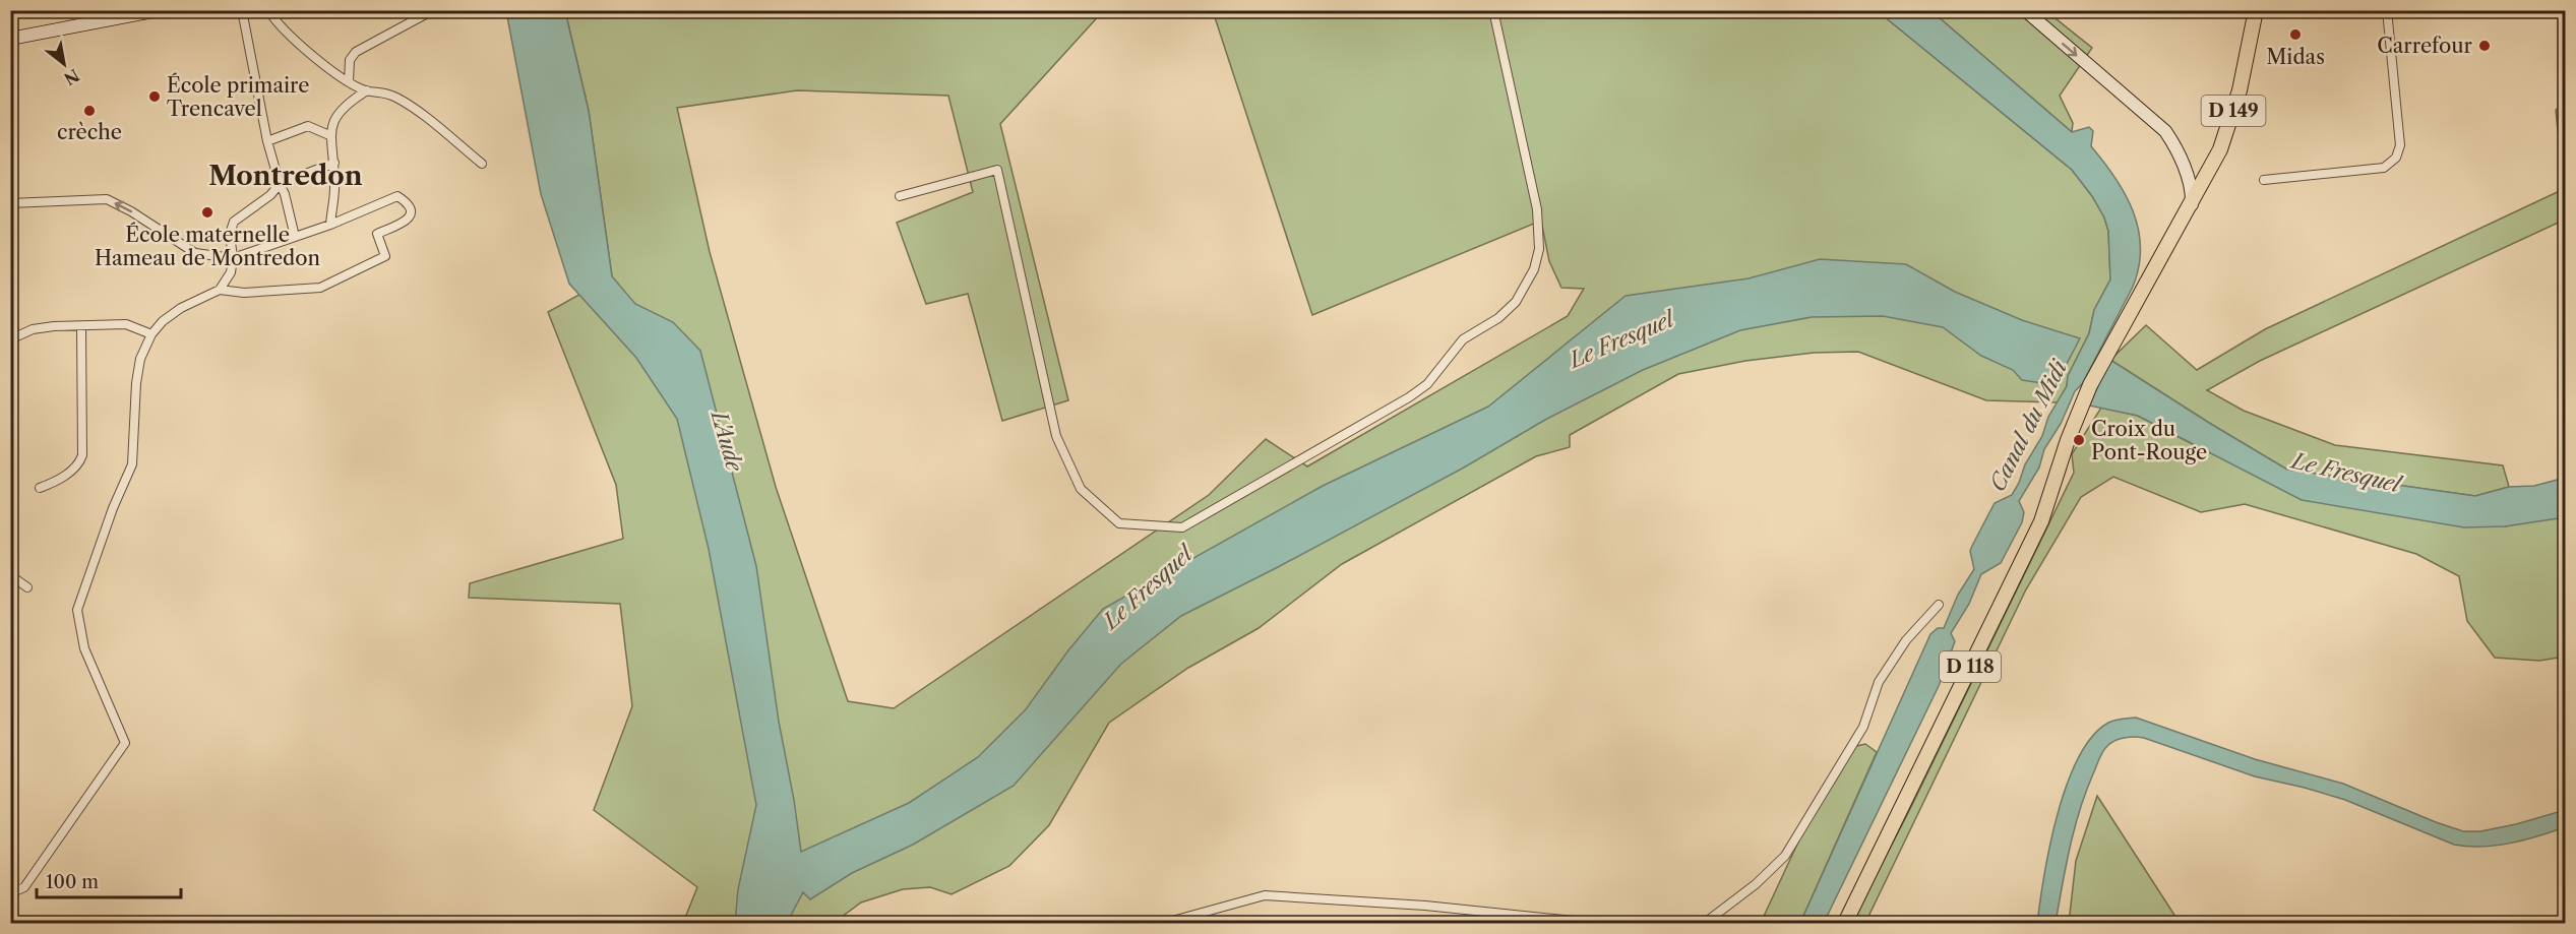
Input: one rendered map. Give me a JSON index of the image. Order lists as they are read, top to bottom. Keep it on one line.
{"streets":{"main road":["D 149","D 118"]},"crossings":[["D 149","D 118"]],"districts":["Montredon"],"water":["Le Fresquel","Canal du Midi","L'Aude"],"places":["Midas","Carrefour","École primaire Trencavel","crèche","École maternelle Hameau de Montredon","Croix du Pont-Rouge"],"scale_bar":"100 m","north":"bottom right"}
